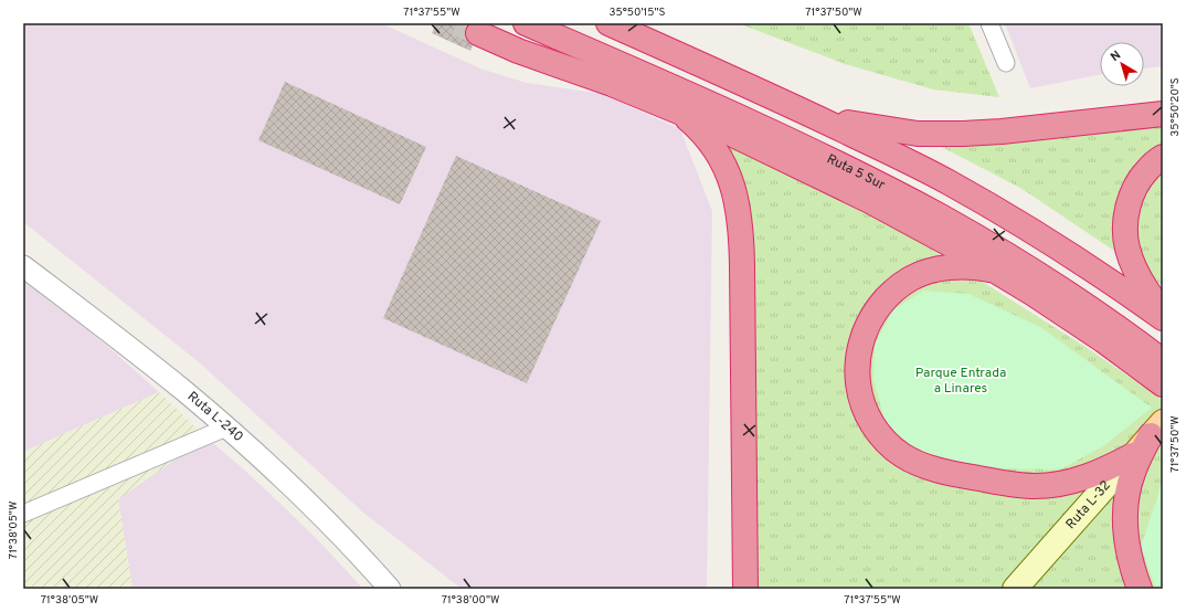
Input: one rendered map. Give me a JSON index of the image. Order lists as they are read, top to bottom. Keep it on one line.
{"streets":{"highway":["Ruta 5 Sur"],"main road":["Ruta L-32"],"street":["Ruta L-240"]},"parks":["Parque Entrada a Linares"],"north":"top left","coordinates":["71°37'55\"W","35°50'15\"S","71°37'50\"W","35°50'20\"S","71°38'05\"W","71°38'00\"W"]}
